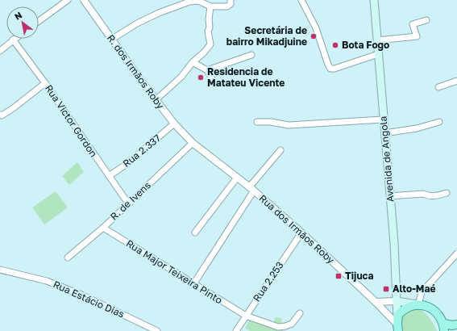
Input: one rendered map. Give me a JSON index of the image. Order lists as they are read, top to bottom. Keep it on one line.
{"streets":{"main road":["Avenida de Angola"],"street":["R. dos Irmãos Roby","Rua Victor Gordon","Rua 2.337","R. de Ivens","Rua dos Irmãos Roby","Rua Major Teixeira Pinto","Rua 2.253","Rua Estácio Dias"]},"crossings":[["R. dos Irmãos Roby","Rua 2.337"],["R. dos Irmãos Roby","R. de Ivens"],["R. dos Irmãos Roby","Rua dos Irmãos Roby"],["Rua Victor Gordon","Rua 2.337"],["Rua Victor Gordon","R. de Ivens"],["Avenida de Angola","Rua dos Irmãos Roby"],["R. de Ivens","Rua dos Irmãos Roby"],["R. de Ivens","Rua Major Teixeira Pinto"],["Rua dos Irmãos Roby","Rua 2.253"],["Rua Major Teixeira Pinto","Rua 2.253"]],"places":{"other":["Secretária de bairro Mikadjuine","Bota Fogo","Residencia de Matateu Vicente"],"transit":["Tijuca","Alto-Maé"]},"north":"top left"}
